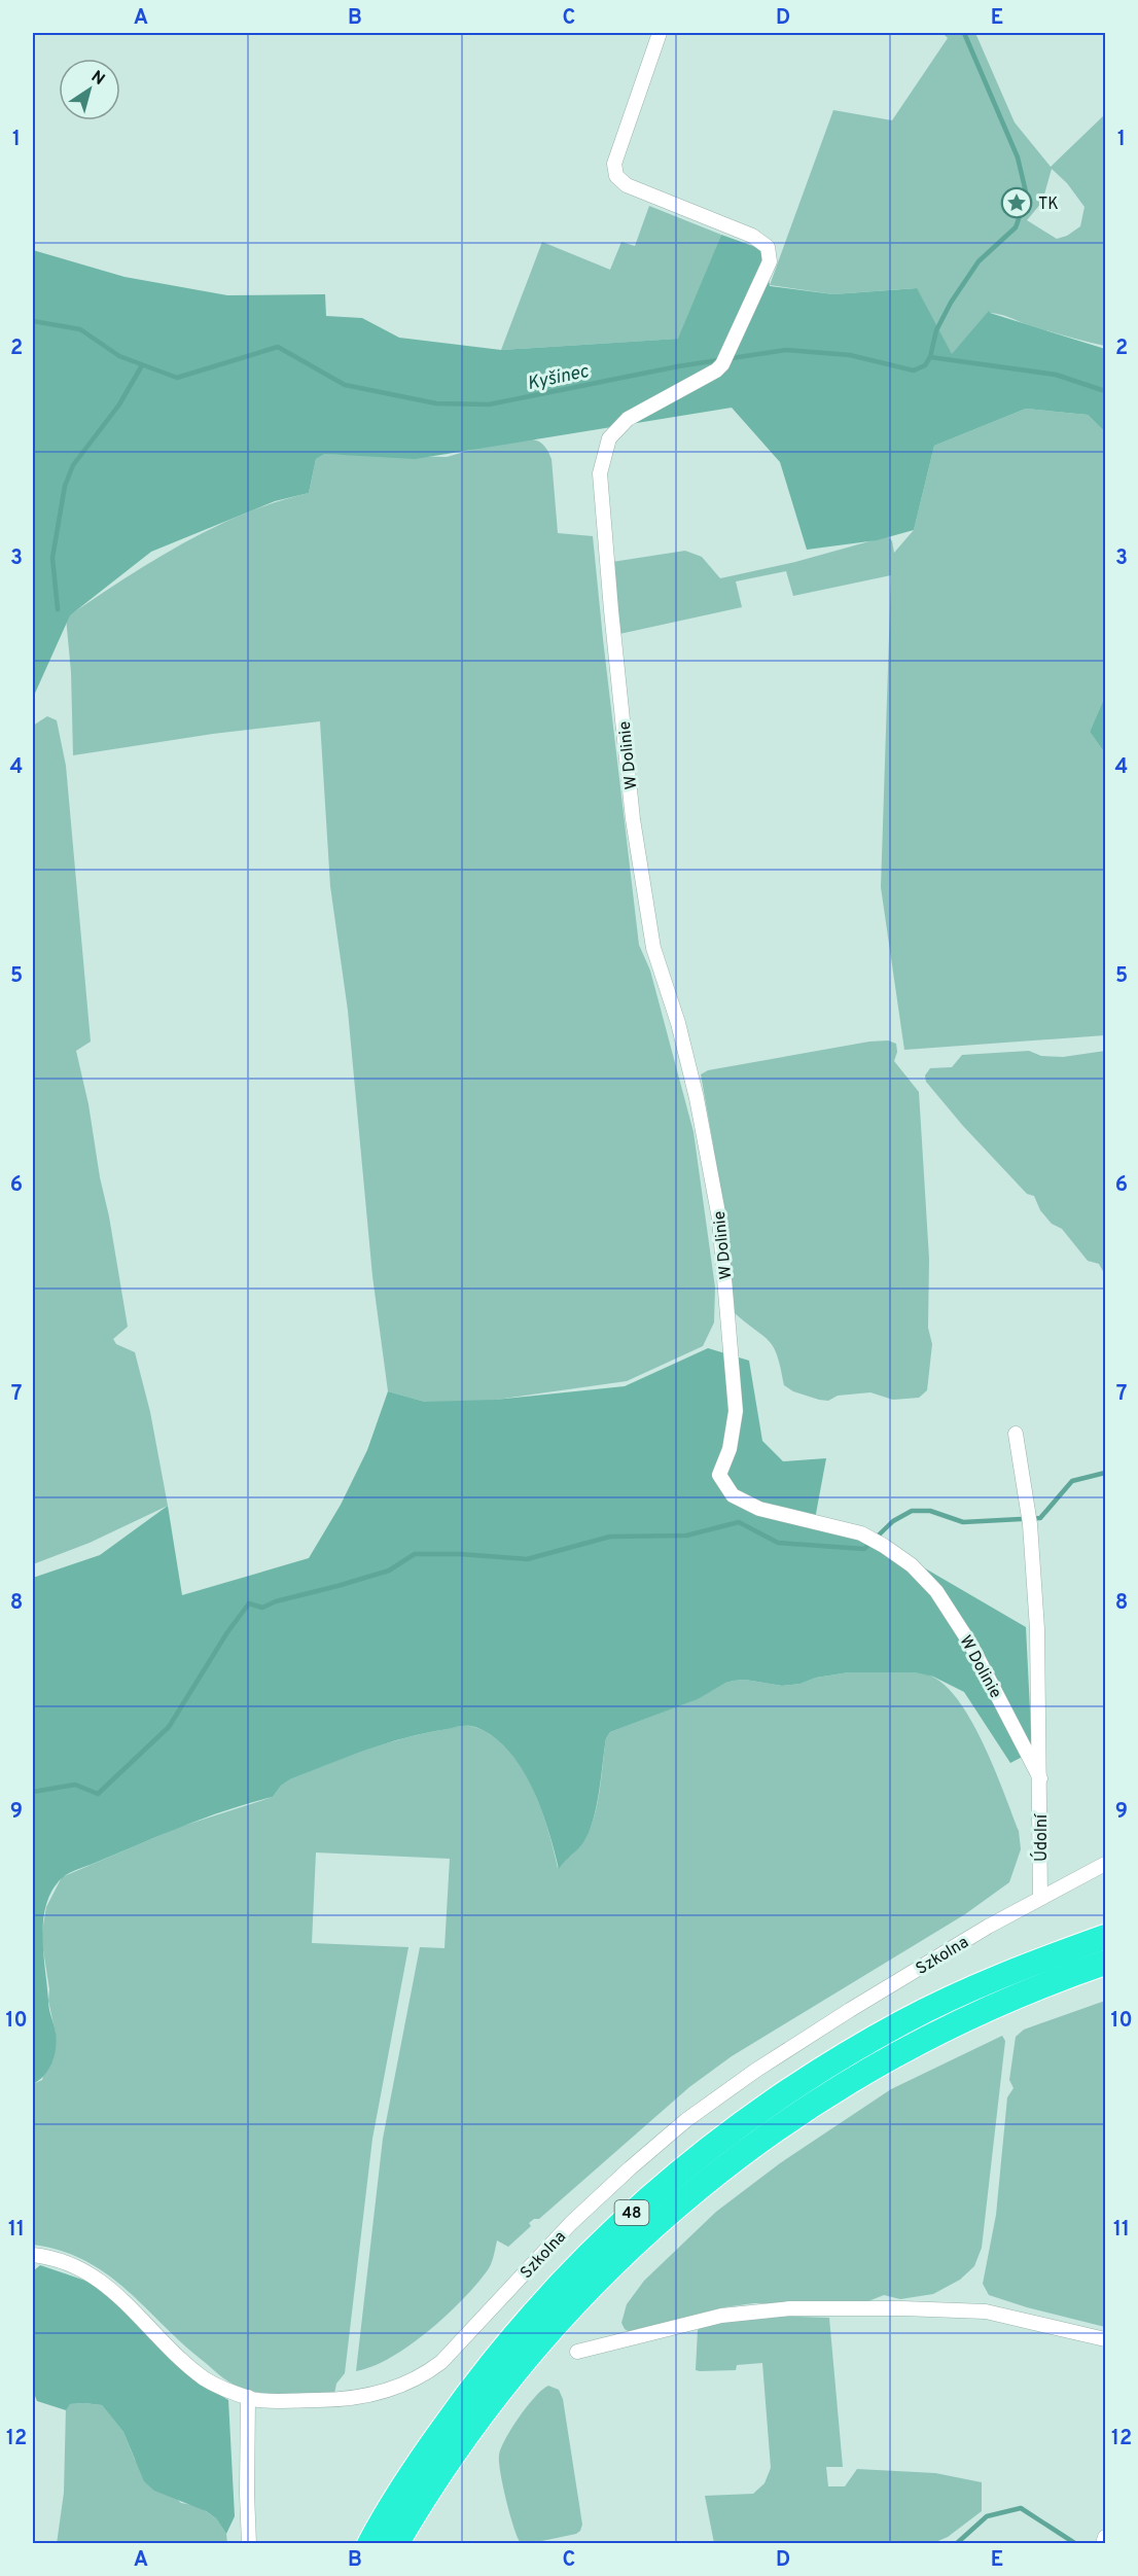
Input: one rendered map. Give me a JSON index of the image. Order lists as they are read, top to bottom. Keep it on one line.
{"streets":{"highway":["48"],"street":["W Dolinie","Údolní","Szkolna"]},"crossings":[["W Dolinie","Údolní"],["Údolní","Szkolna"]],"water":["Kyšinec"],"places":{"place":["TK"]},"north":"top right","grid":{"columns":["A","B","C","D","E"],"rows":["1","2","3","4","5","6","7","8","9","10","11","12"]}}
